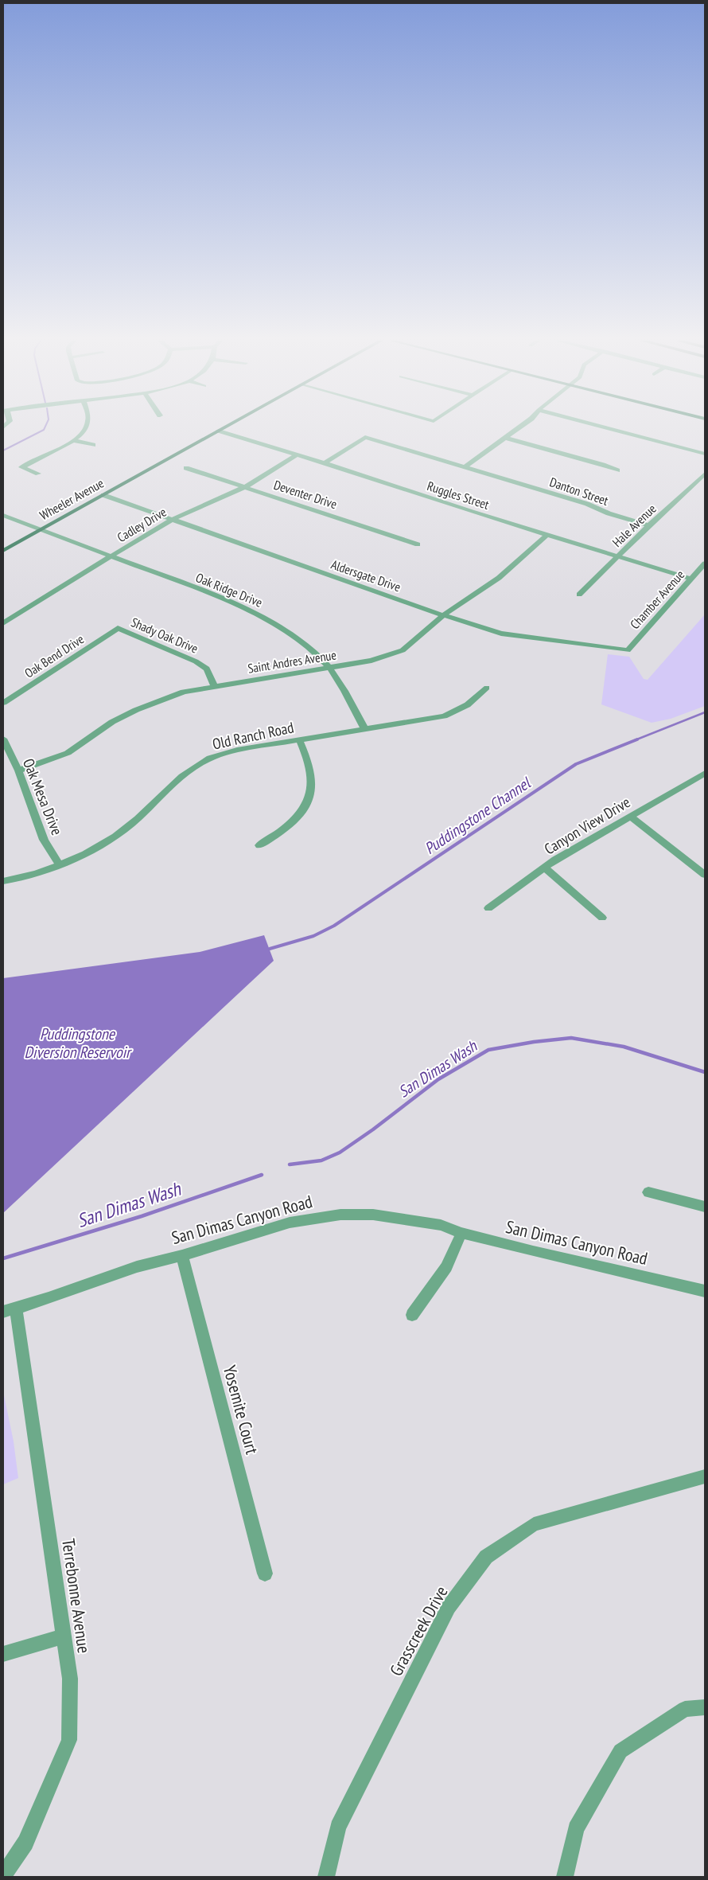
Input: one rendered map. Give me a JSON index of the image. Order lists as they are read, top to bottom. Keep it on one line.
{"streets":{"main road":["Wheeler Avenue"],"street":["Danton Street","Deventer Drive","Ruggles Street","Cadley Drive","Hale Avenue","Aldersgate Drive","Oak Ridge Drive","Chamber Avenue","Shady Oak Drive","Oak Bend Drive","Saint Andres Avenue","Old Ranch Road","Oak Mesa Drive","Canyon View Drive","San Dimas Canyon Road","Yosemite Court","Terrebonne Avenue","Grasscreek Drive"]},"crossings":[["Danton Street","Ruggles Street"],["Danton Street","Hale Avenue"],["Deventer Drive","Cadley Drive"],["Ruggles Street","Wheeler Avenue"],["Ruggles Street","Cadley Drive"],["Ruggles Street","Hale Avenue"],["Ruggles Street","Chamber Avenue"],["Ruggles Street","Saint Andres Avenue"],["Wheeler Avenue","Aldersgate Drive"],["Wheeler Avenue","Oak Ridge Drive"],["Cadley Drive","Aldersgate Drive"],["Cadley Drive","Oak Ridge Drive"],["Aldersgate Drive","Chamber Avenue"],["Aldersgate Drive","Saint Andres Avenue"],["Oak Ridge Drive","Saint Andres Avenue"],["Oak Ridge Drive","Old Ranch Road"],["Shady Oak Drive","Oak Bend Drive"],["Shady Oak Drive","Saint Andres Avenue"],["Saint Andres Avenue","Oak Mesa Drive"],["Old Ranch Road","Oak Mesa Drive"],["San Dimas Canyon Road","Yosemite Court"],["San Dimas Canyon Road","Terrebonne Avenue"]],"water":["Puddingstone Channel","Puddingstone Diversion Reservoir","San Dimas Wash"]}
